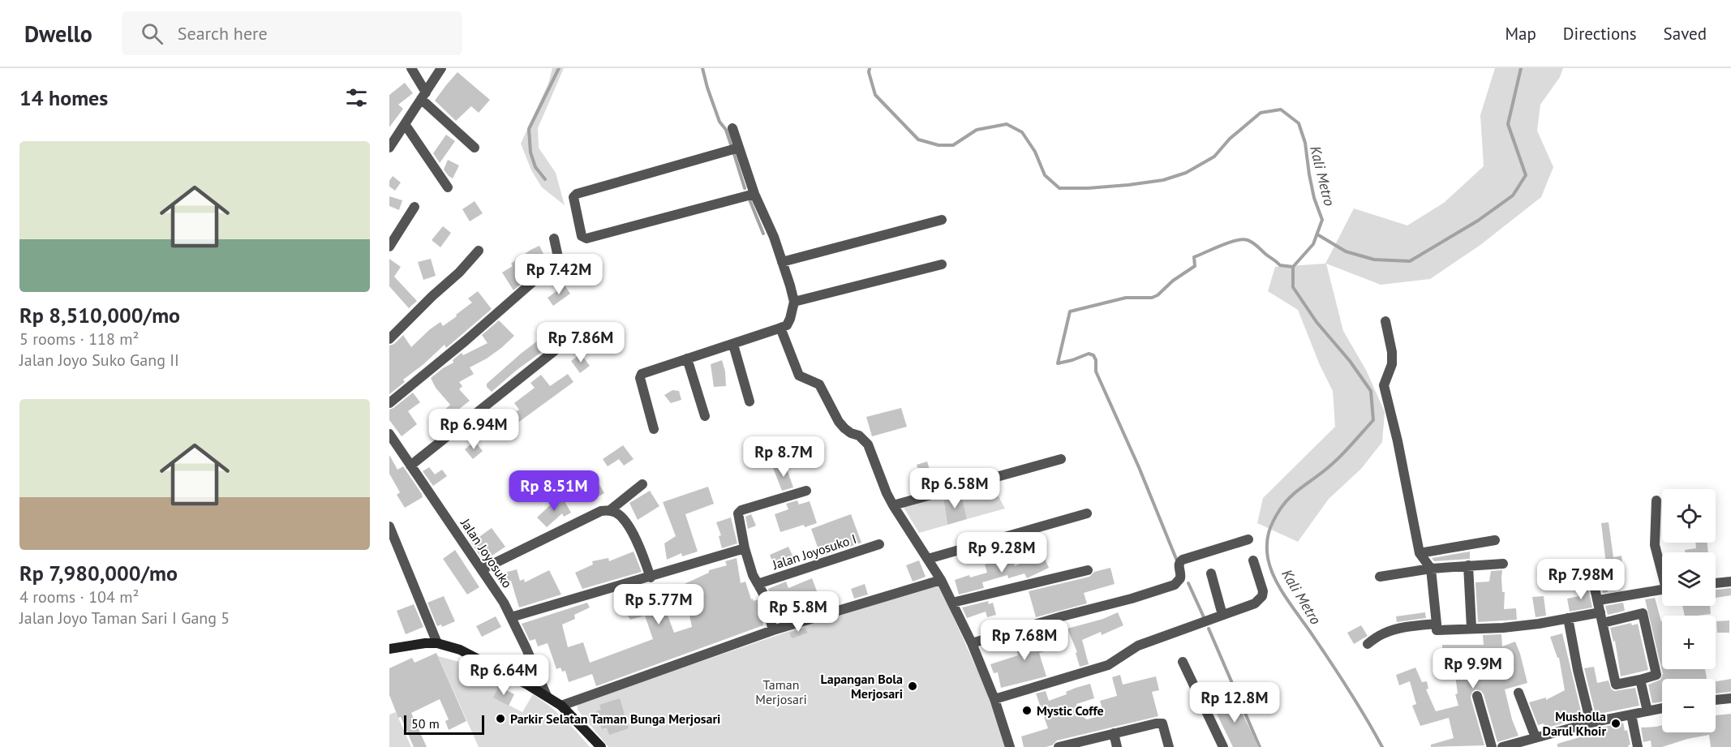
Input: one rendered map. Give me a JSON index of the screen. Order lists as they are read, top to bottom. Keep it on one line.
{"streets":{"street":["Jalan Joyosuko I","Jalan Joyosuko"]},"water":["Kali Metro"],"parks":["Taman Merjosari"],"places":["Lapangan Bola Merjosari","Mystic Coffe","Parkir Selatan Taman Bunga Merjosari","Musholla Darul Khoir"],"scale_bar":"50 m","page":{"header":"Dwello","search":"Search here","nav":["Map","Directions","Saved"],"heading":"14 homes","list":[{"name":"Rp 8,510,000/mo","note":"5 rooms · 118 m² · Jalan Joyo Suko Gang II"},{"name":"Rp 7,980,000/mo","note":"4 rooms · 104 m² · Jalan Joyo Taman Sari I Gang 5"}],"price":["Rp 7.42M","Rp 7.86M","Rp 6.94M","Rp 8.7M","Rp 6.58M","Rp 8.51M","Rp 9.28M","Rp 7.98M","Rp 5.77M","Rp 5.8M","Rp 7.68M","Rp 9.9M","Rp 6.64M","Rp 12.8M"],"map_buttons":["+","−"],"scale":"50 m"}}
